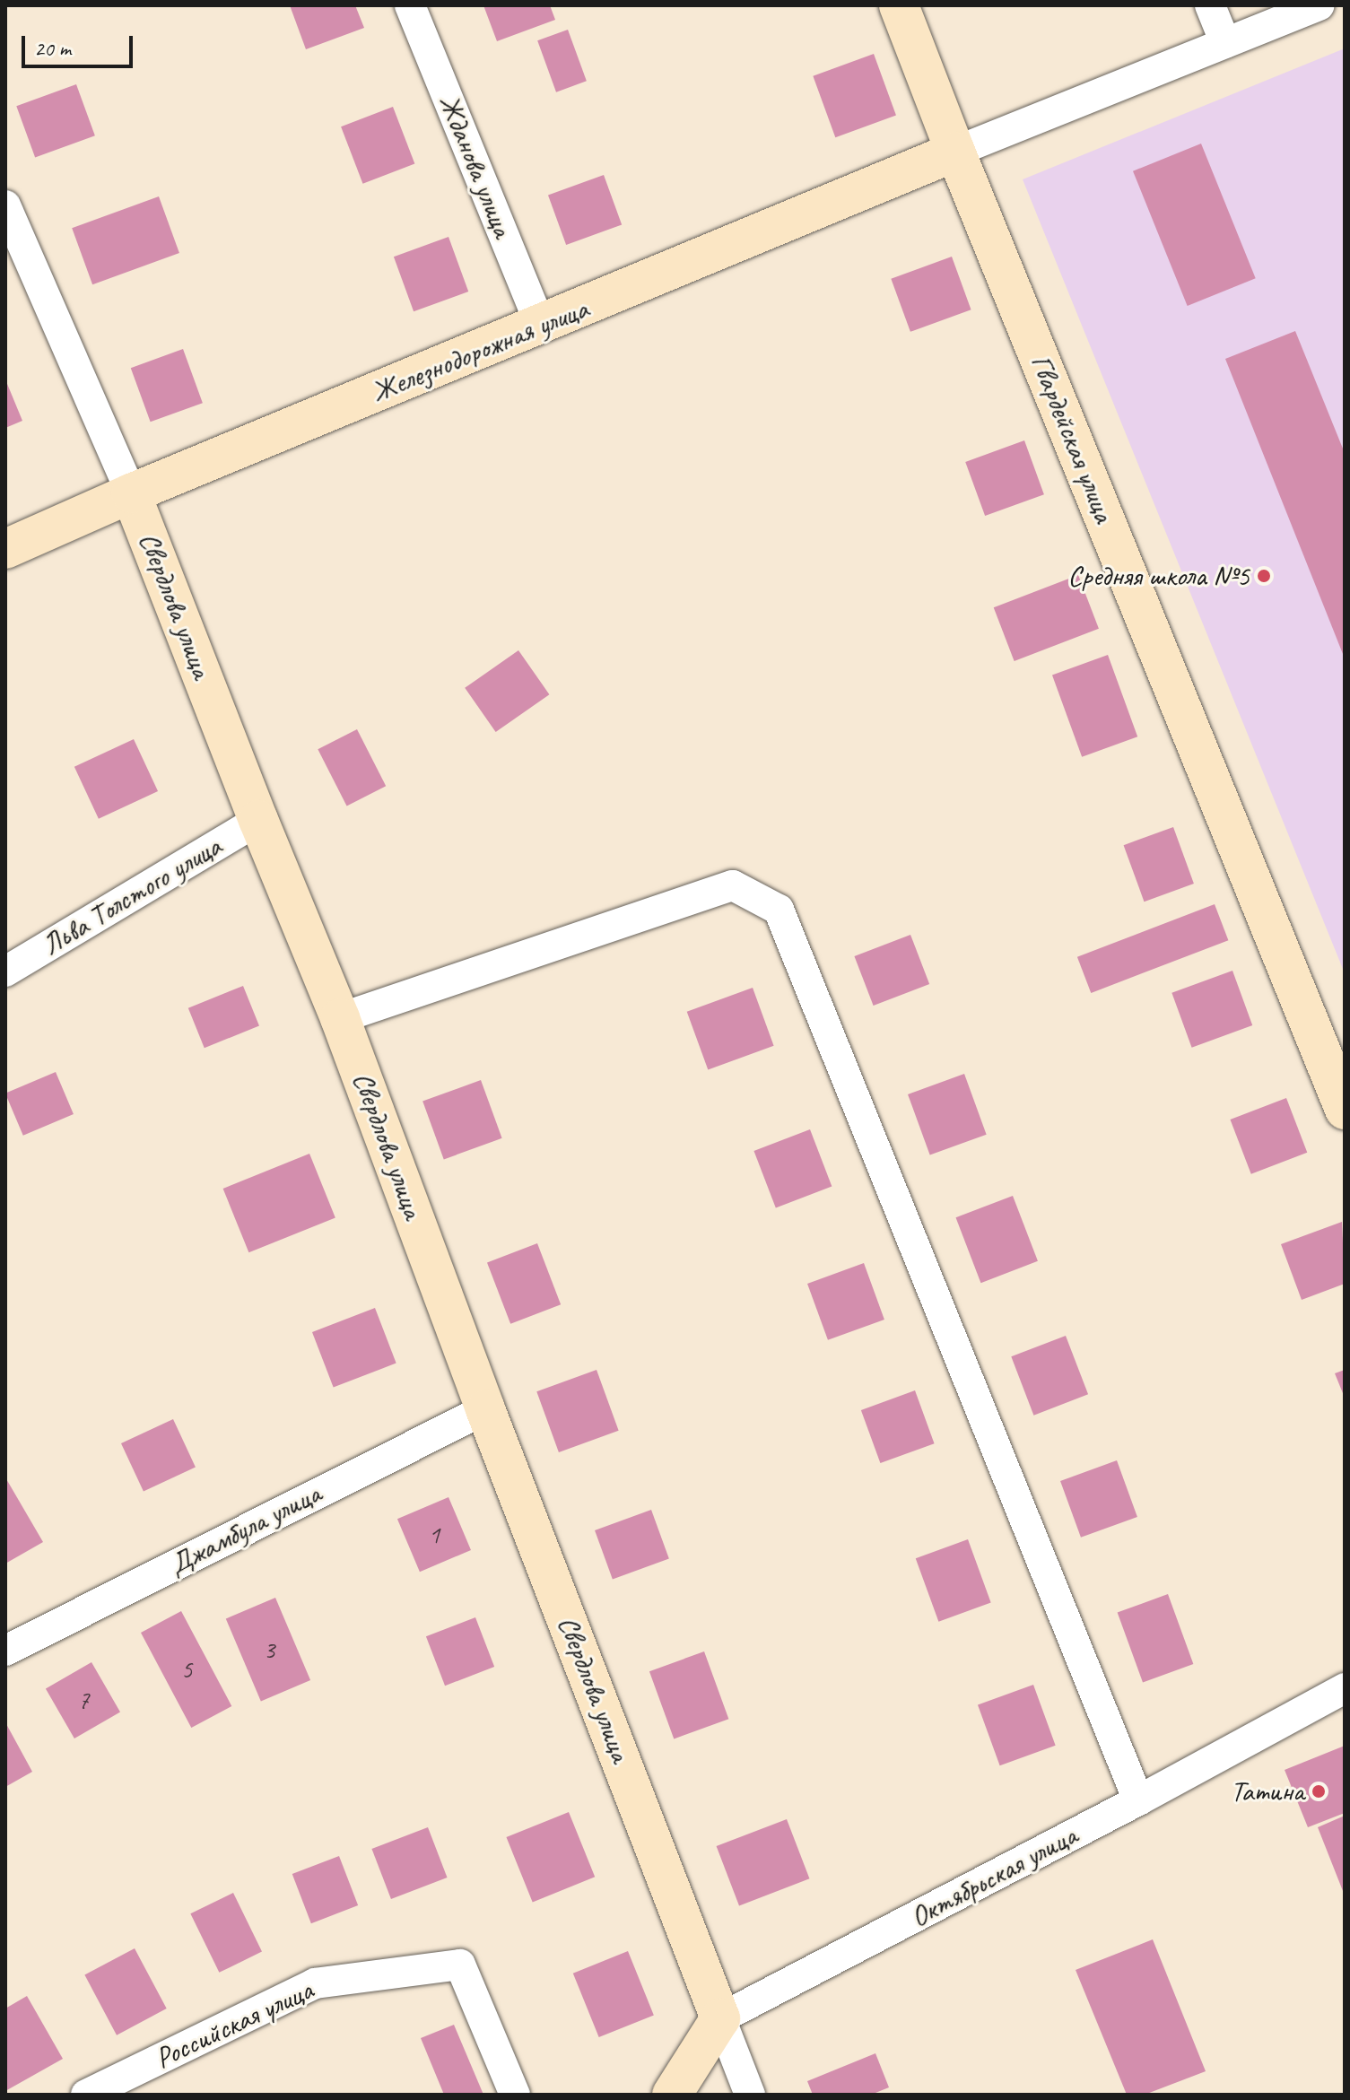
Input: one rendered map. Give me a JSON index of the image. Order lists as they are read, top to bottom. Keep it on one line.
{"streets":{"street":["Жданова улица","Железнодорожная улица","Гвардейская улица","Свердлова улица","Льва Толстого улица","Джамбула улица","Октябрьская улица","Российская улица"]},"crossings":[["Жданова улица","Железнодорожная улица"],["Железнодорожная улица","Гвардейская улица"],["Железнодорожная улица","Свердлова улица"],["Свердлова улица","Льва Толстого улица"],["Свердлова улица","Джамбула улица"],["Свердлова улица","Октябрьская улица"]],"places":["Средняя школа №5","Татина"],"house_numbers":["1","3","5","7"],"scale_bar":"20 m"}
